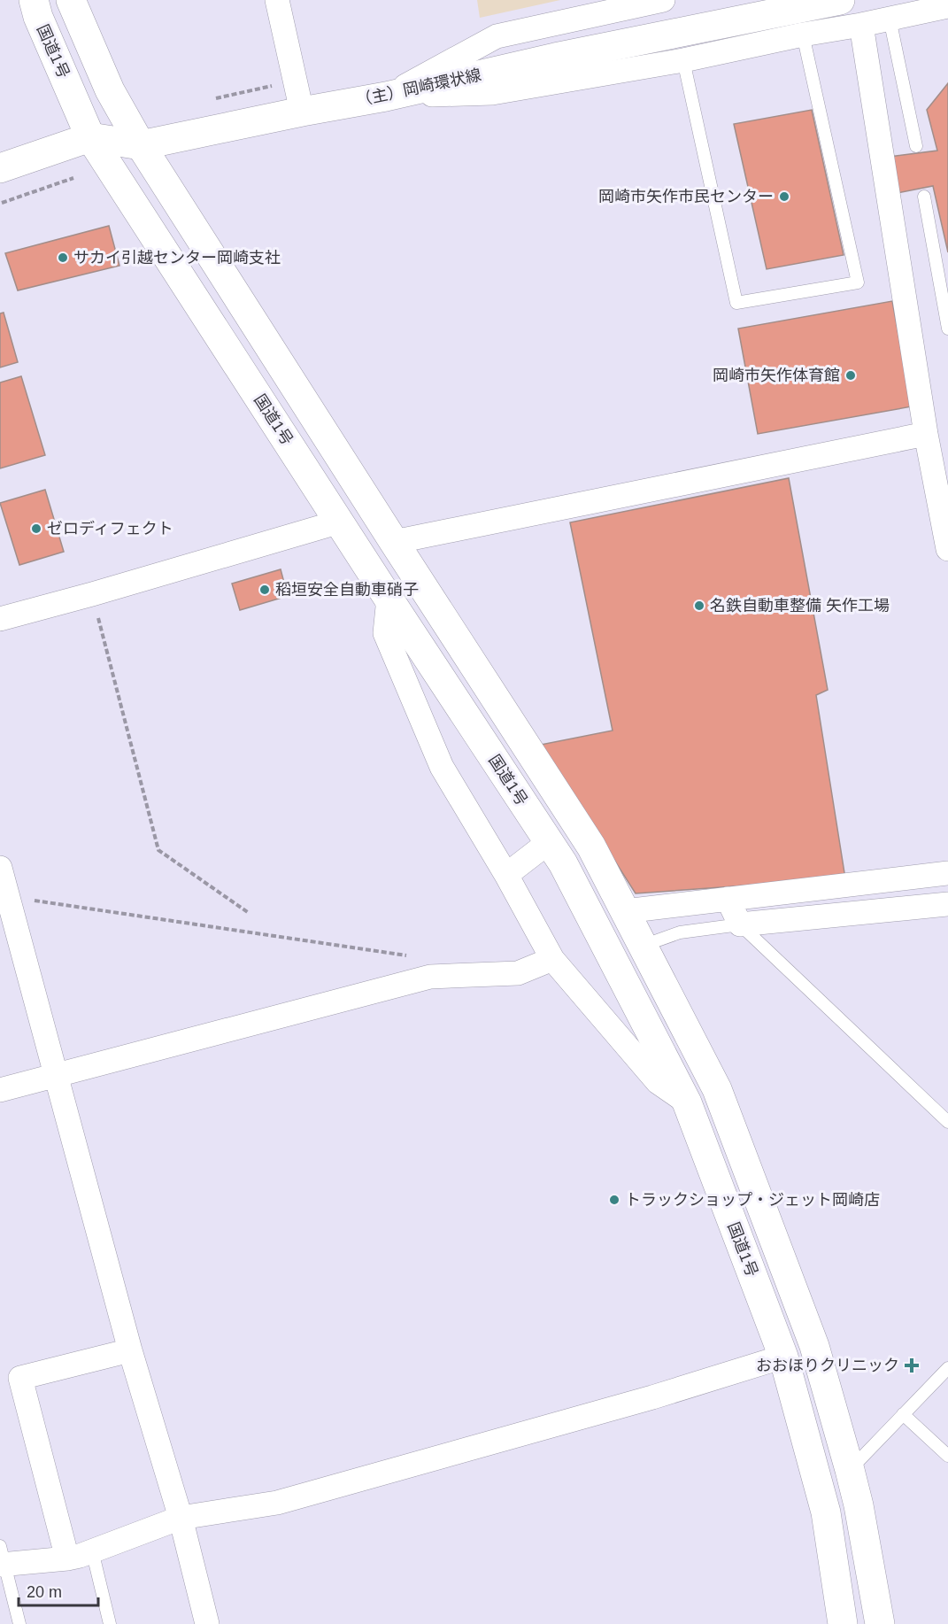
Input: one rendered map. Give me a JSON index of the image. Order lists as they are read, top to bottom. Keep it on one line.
{"streets":{"main road":["国道1号","（主）岡崎環状線"]},"crossings":[["国道1号","（主）岡崎環状線"]],"places":{"other":["岡崎市矢作市民センター","サカイ引越センター岡崎支社","岡崎市矢作体育館","ゼロディフェクト","稻垣安全自動車硝子","名鉄自動車整備 矢作工場","トラックショップ・ジェット岡崎店"],"health":["おおほりクリニック"]},"scale_bar":"20 m"}
